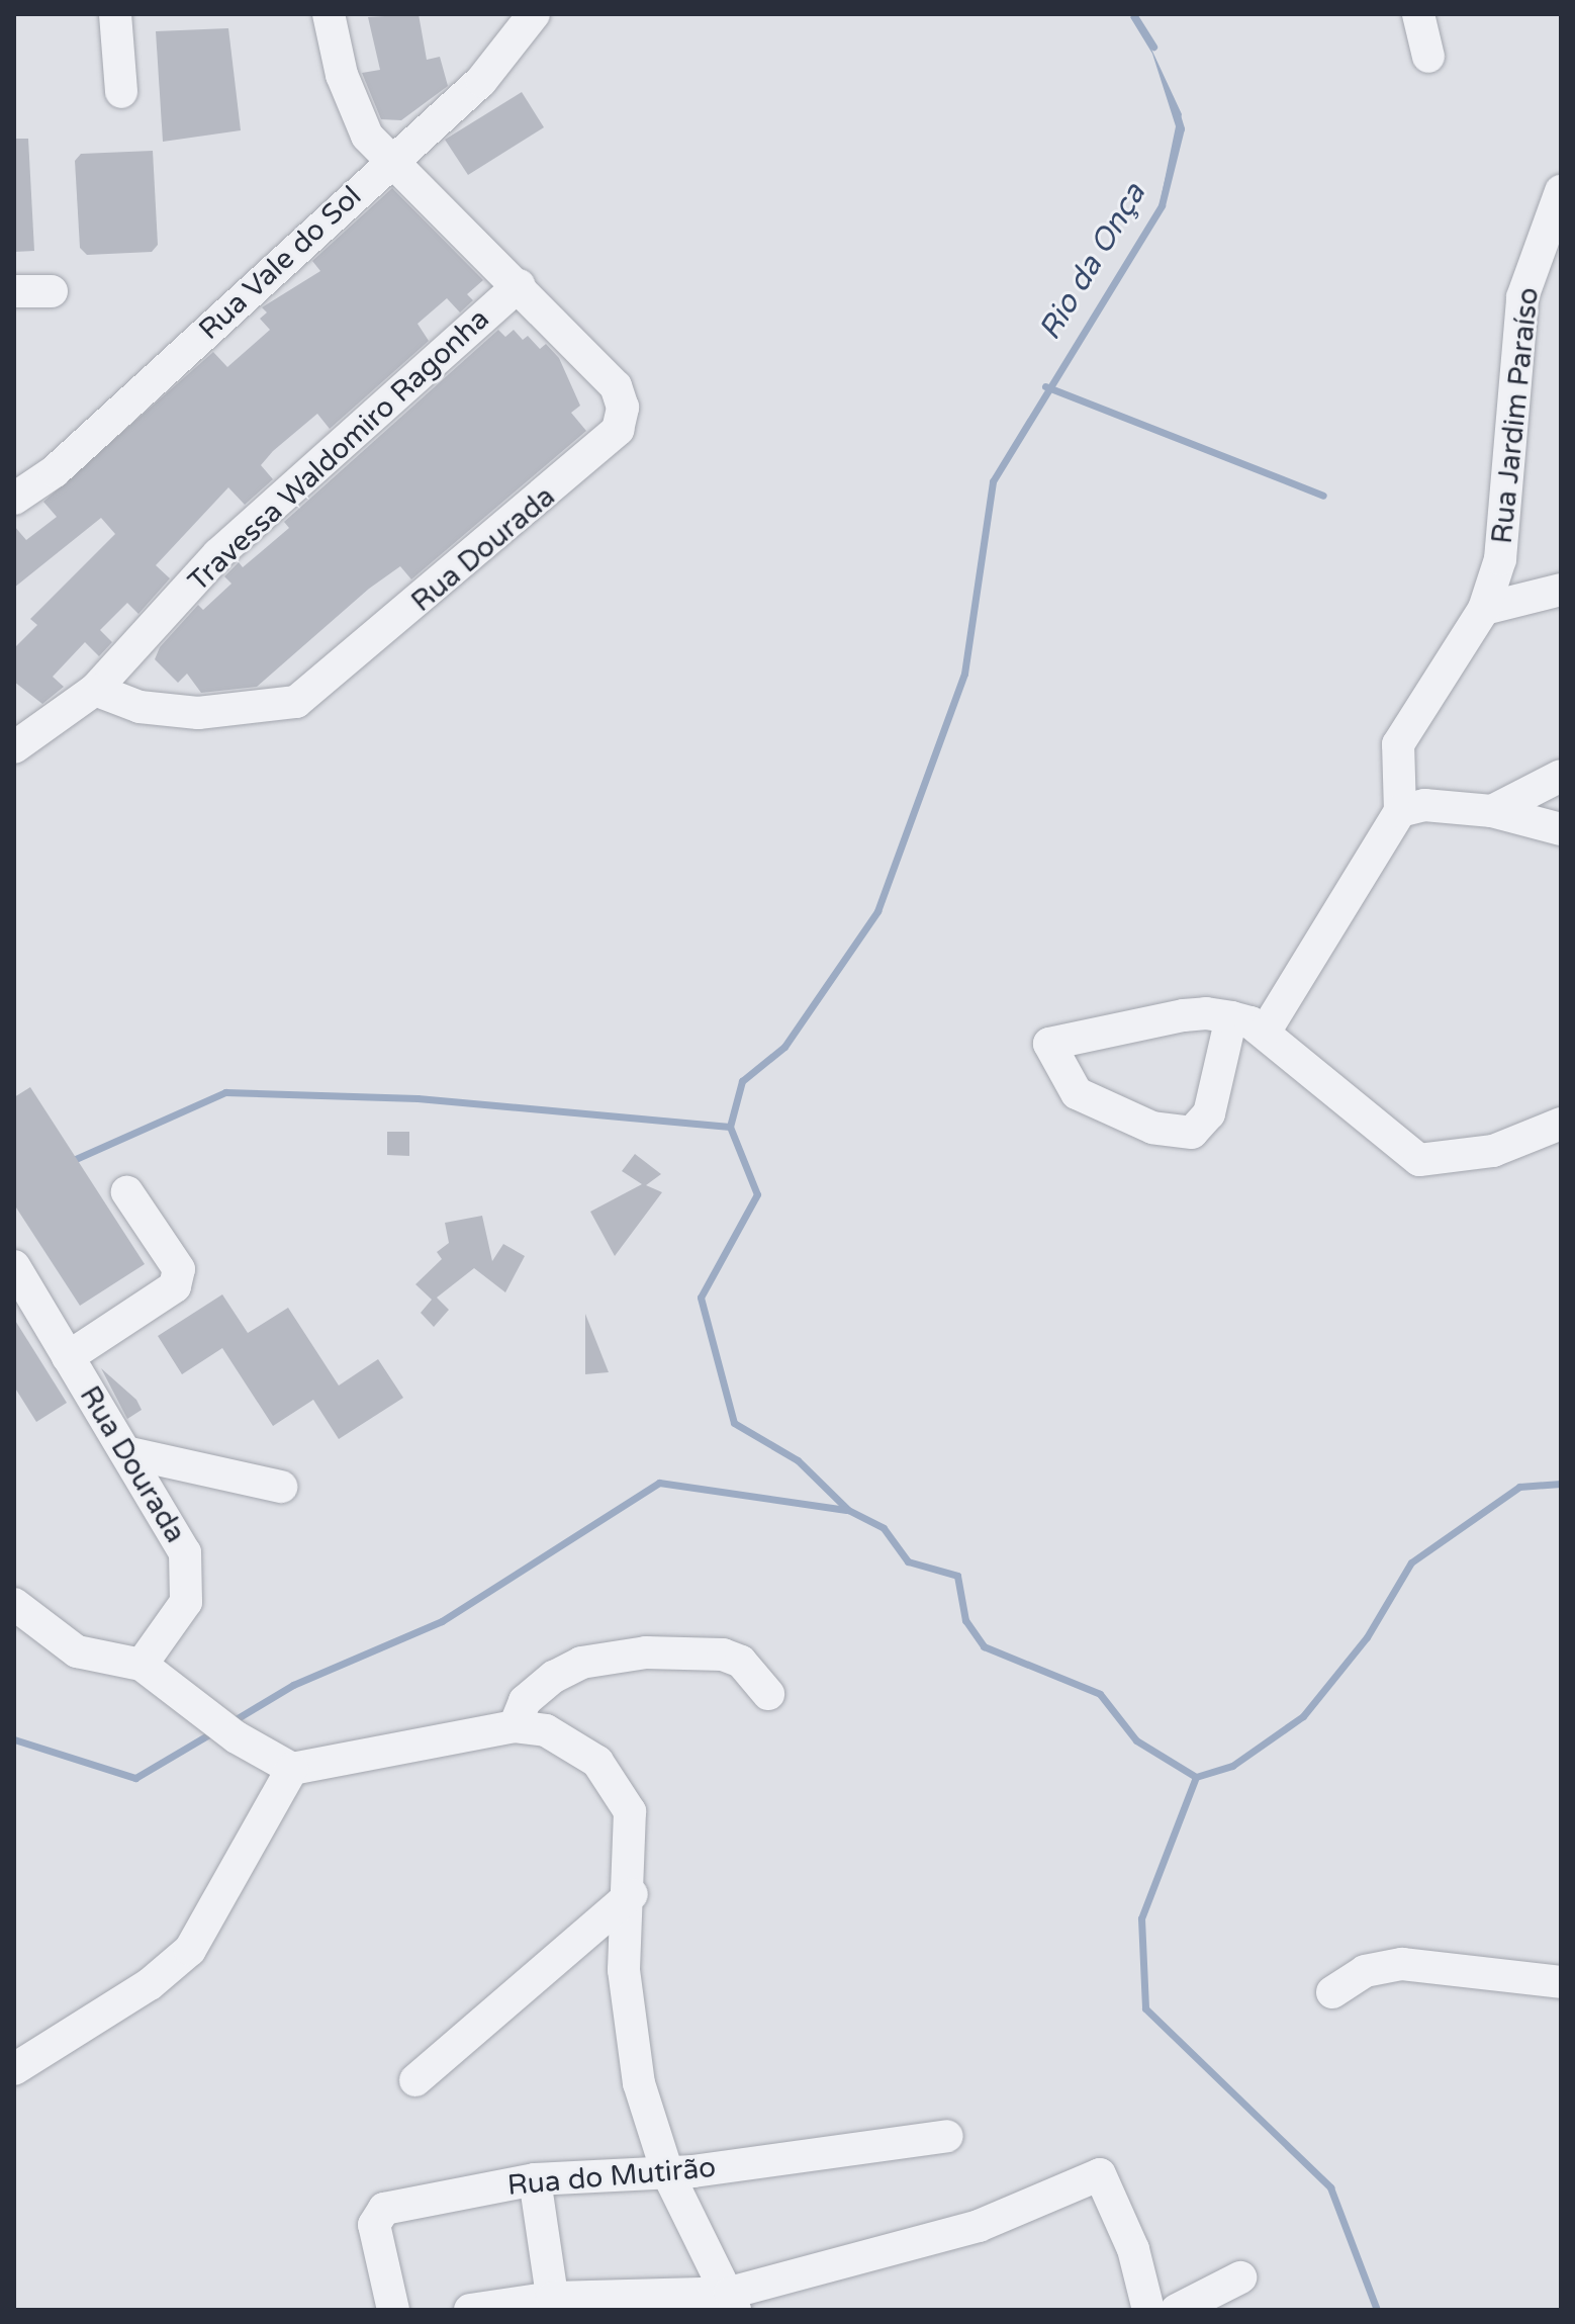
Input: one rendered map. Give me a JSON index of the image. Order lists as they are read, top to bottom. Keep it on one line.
{"streets":{"street":["Rua Vale do Sol","Rua Jardim Paraíso","Travessa Waldomiro Ragonha","Rua Dourada","Rua do Mutirão"]},"crossings":[["Rua Vale do Sol","Rua Dourada"],["Travessa Waldomiro Ragonha","Rua Dourada"]],"water":["Rio da Onça"]}
